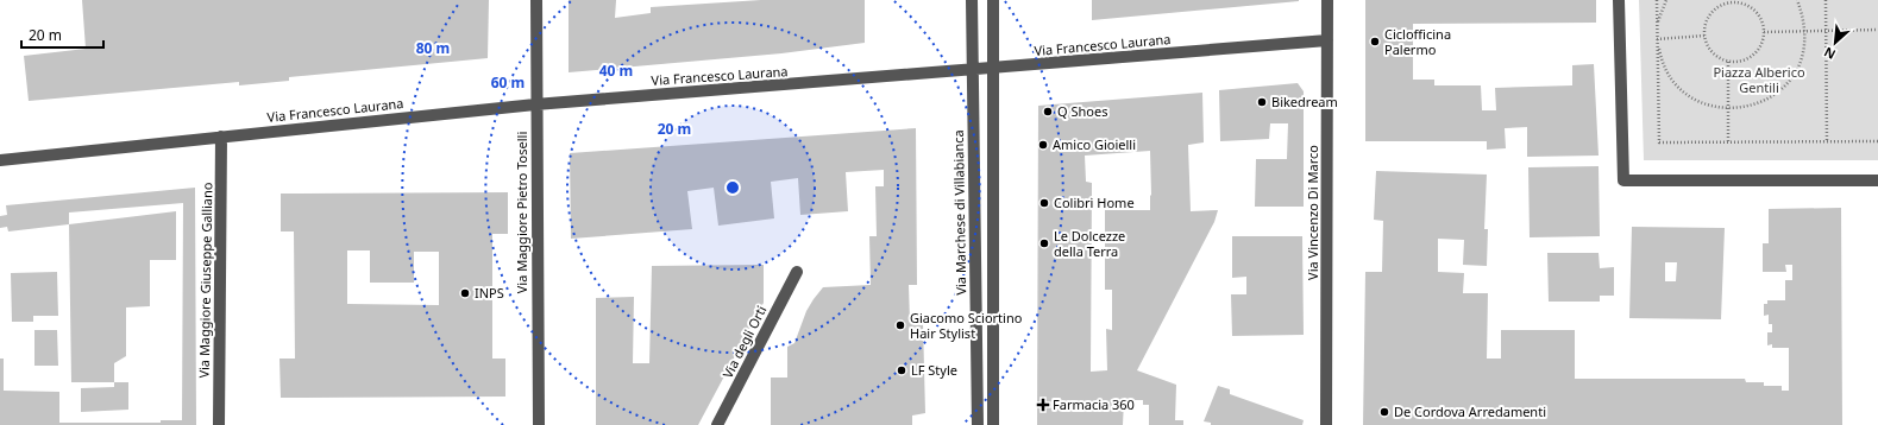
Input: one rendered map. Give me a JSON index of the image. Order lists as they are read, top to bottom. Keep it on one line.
{"streets":{"street":["Via Francesco Laurana","Via Maggiore Pietro Toselli","Via Marchese di Villabianca","Via Vincenzo Di Marco","Via Maggiore Giuseppe Galliano","Via degli Orti"]},"crossings":[["Via Francesco Laurana","Via Maggiore Pietro Toselli"],["Via Francesco Laurana","Via Marchese di Villabianca"],["Via Francesco Laurana","Via Vincenzo Di Marco"],["Via Francesco Laurana","Via Maggiore Giuseppe Galliano"]],"parks":["Piazza Alberico Gentili"],"places":{"other":["Ciclofficina Palermo","Bikedream","Q Shoes","Amico Gioielli","Colibri Home","Le Dolcezze della Terra","INPS","Giacomo Sciortino Hair Stylist","LF Style","De Cordova Arredamenti"],"health":["Farmacia 360"]},"scale_bar":"20 m","north":"bottom left","rings":["80 m","40 m","60 m","20 m"]}
